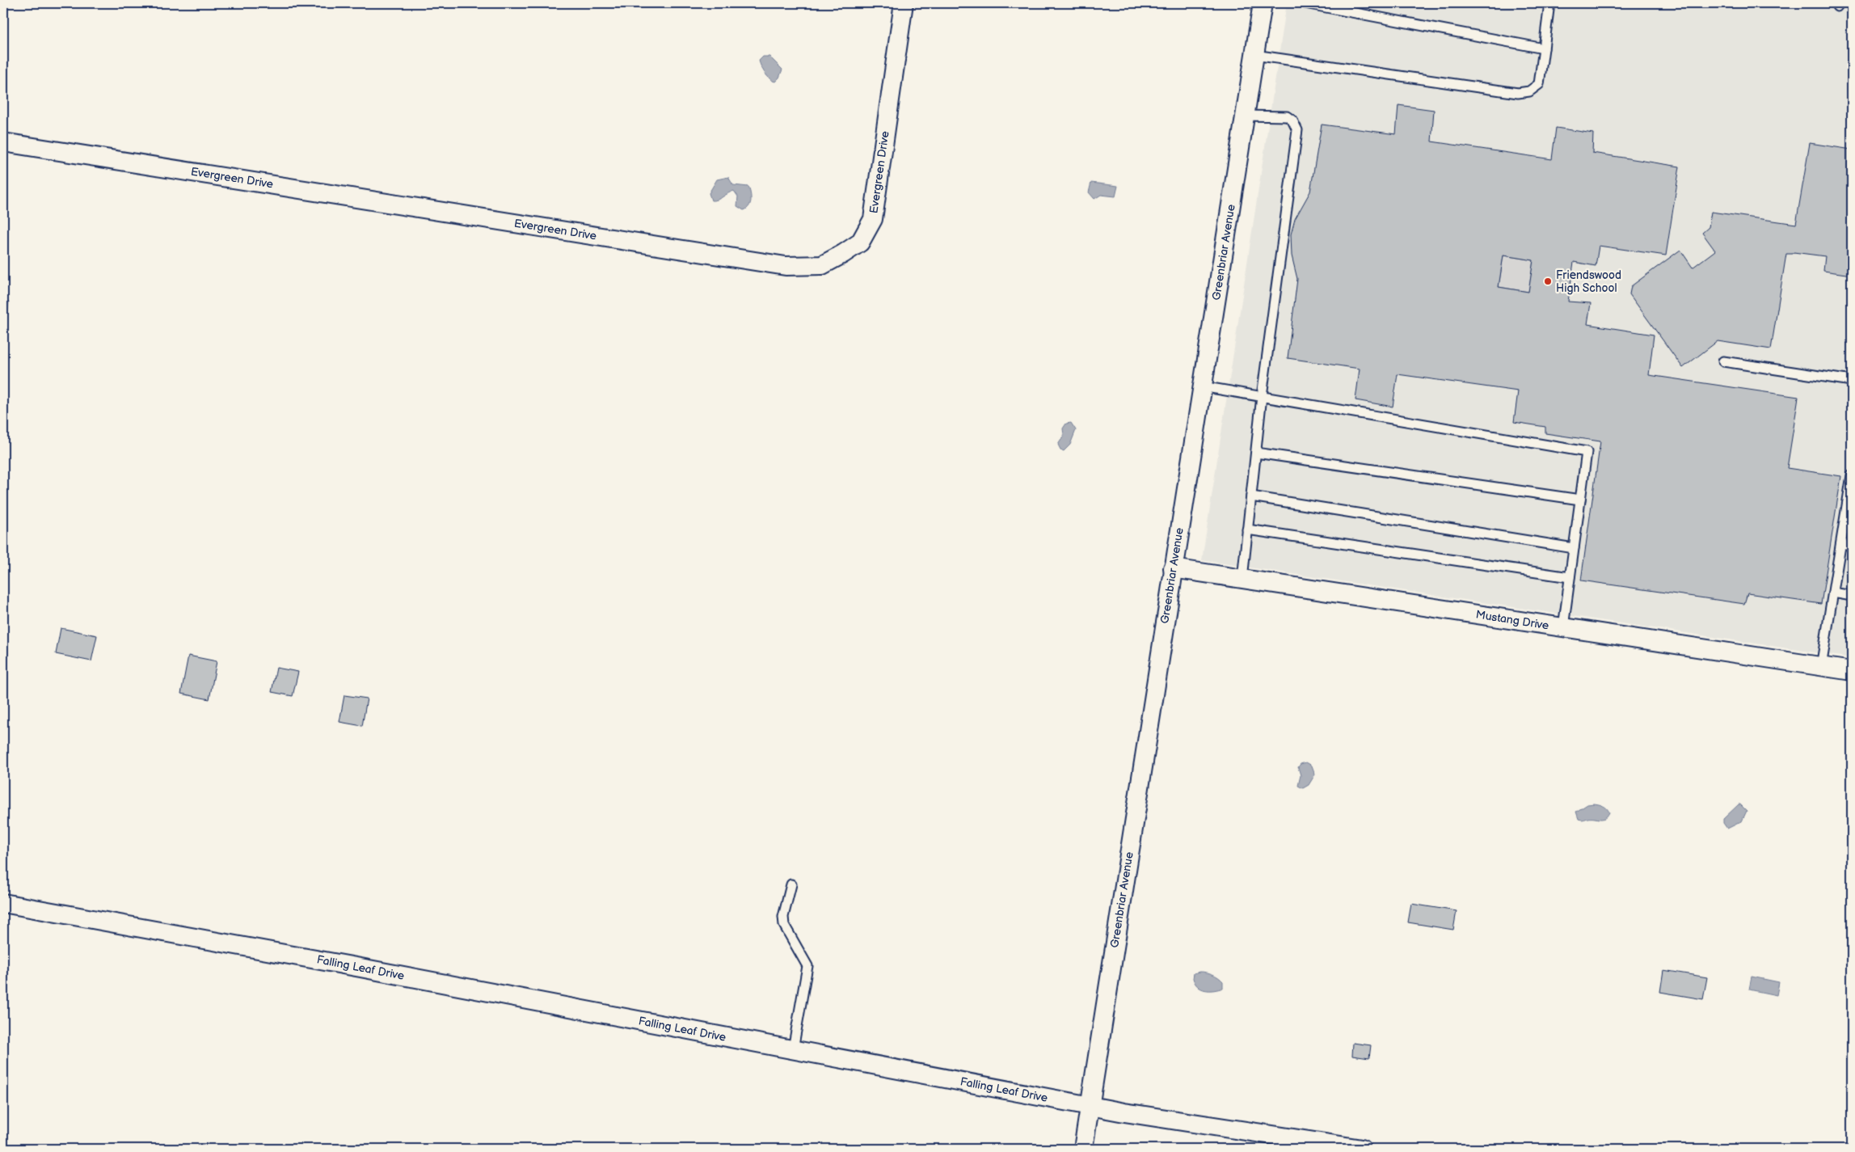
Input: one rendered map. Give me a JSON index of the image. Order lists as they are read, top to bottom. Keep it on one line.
{"streets":{"street":["Evergreen Drive","Greenbriar Avenue","Mustang Drive","Falling Leaf Drive"]},"crossings":[["Greenbriar Avenue","Mustang Drive"],["Greenbriar Avenue","Falling Leaf Drive"]],"places":["Friendswood High School"]}
